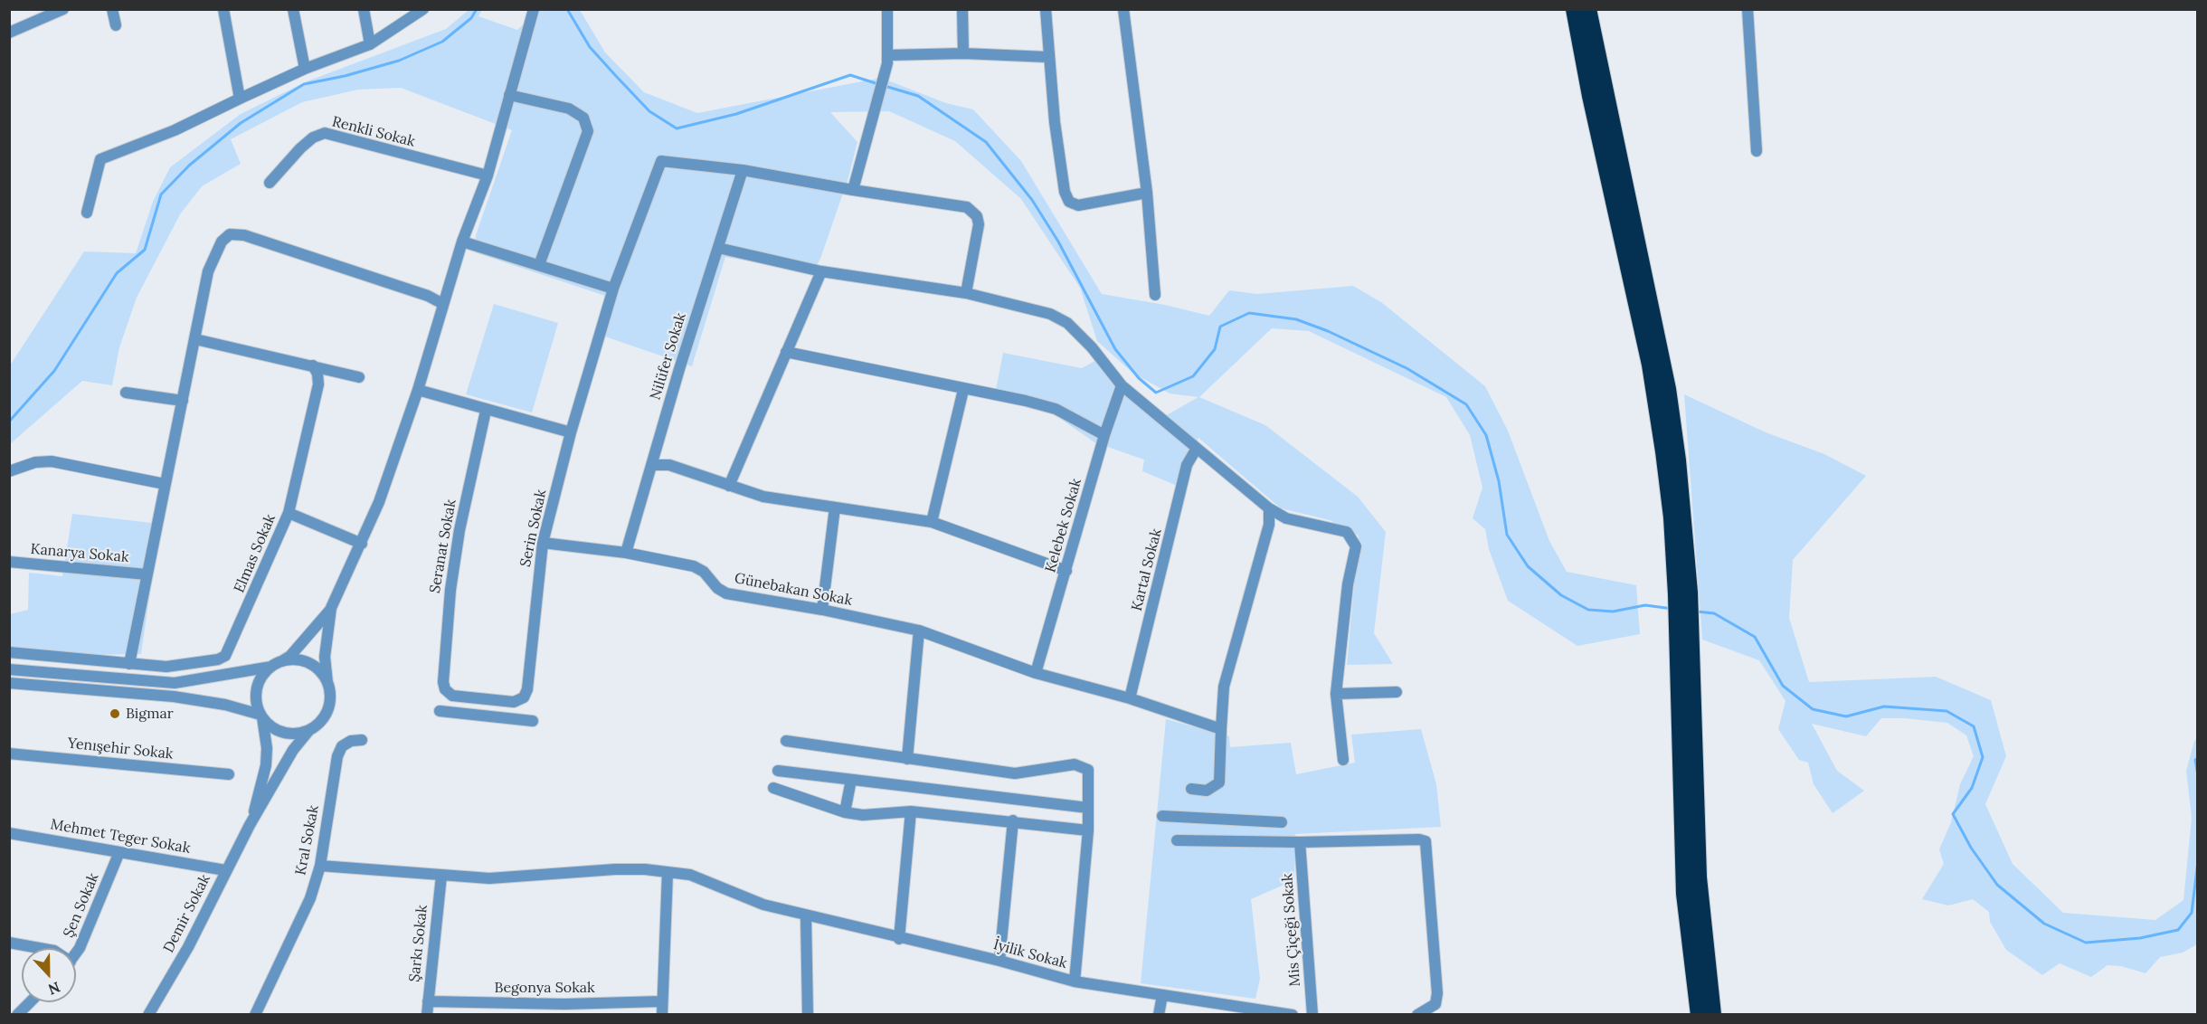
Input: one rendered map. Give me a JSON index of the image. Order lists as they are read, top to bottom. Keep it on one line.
{"streets":{"street":["Renkli Sokak","Nilüfer Sokak","Kelebek Sokak","Serin Sokak","Seranat Sokak","Kanarya Sokak","Elmas Sokak","Kartal Sokak","Günebakan Sokak","Yenışehir Sokak","Mehmet Teger Sokak","Kral Sokak","Şen Sokak","Demir Sokak","Mis Çiçeği Sokak","Şarkı Sokak","İyilik Sokak","Begonya Sokak"]},"crossings":[["Nilüfer Sokak","Serin Sokak"],["Nilüfer Sokak","Günebakan Sokak"],["Kelebek Sokak","Günebakan Sokak"],["Serin Sokak","Seranat Sokak"],["Serin Sokak","Günebakan Sokak"],["Kartal Sokak","Günebakan Sokak"],["Mehmet Teger Sokak","Şen Sokak"],["Mehmet Teger Sokak","Demir Sokak"],["Kral Sokak","İyilik Sokak"],["Şarkı Sokak","İyilik Sokak"],["Şarkı Sokak","Begonya Sokak"]],"places":["Bigmar"],"north":"bottom"}
